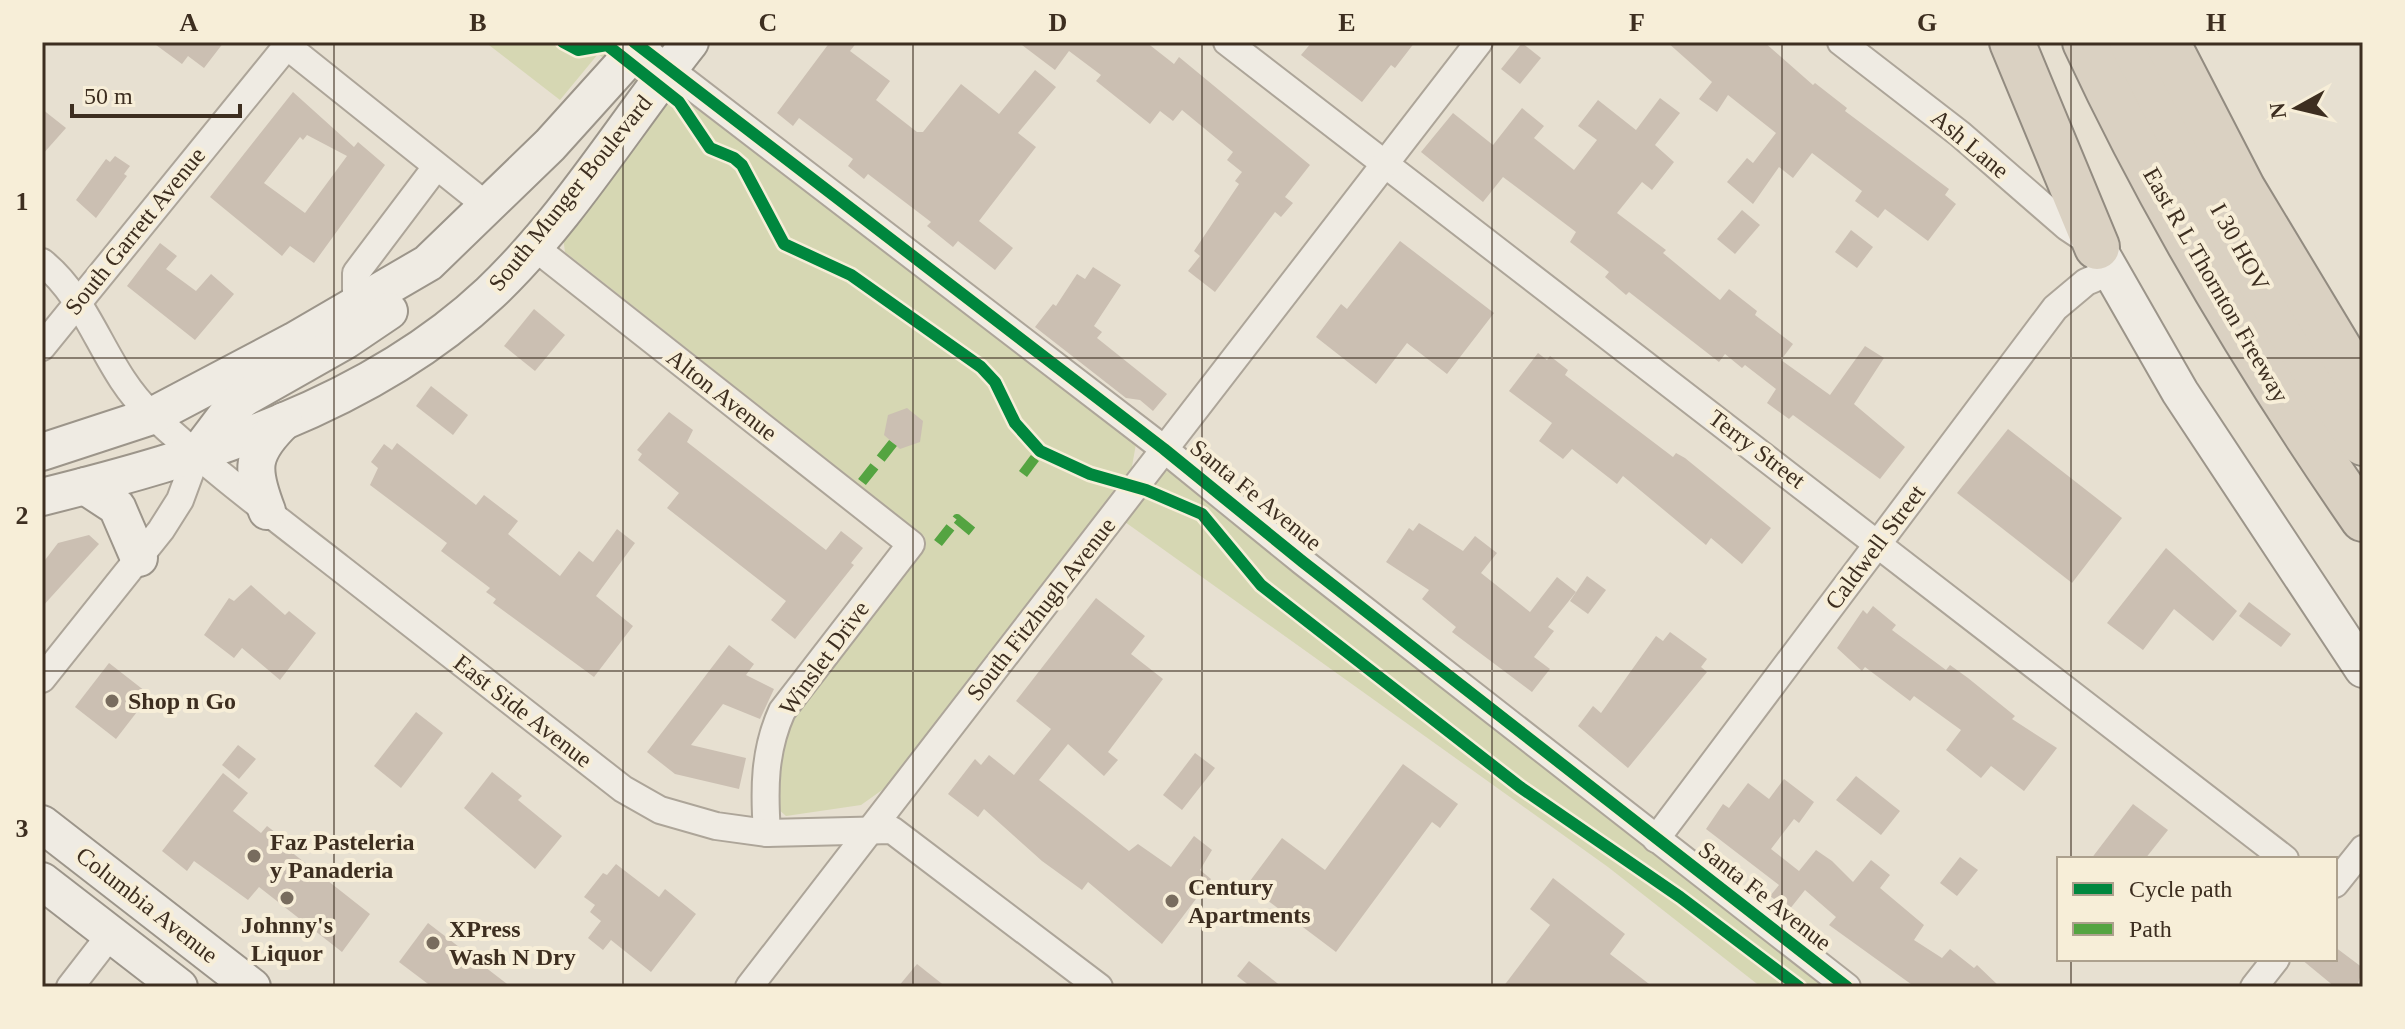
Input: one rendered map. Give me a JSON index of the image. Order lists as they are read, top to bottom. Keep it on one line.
{"streets":{"highway":["I 30 HOV","East R L Thornton Freeway"],"main road":["South Munger Boulevard","Columbia Avenue"],"street":["Ash Lane","South Garrett Avenue","Alton Avenue","Terry Street","Santa Fe Avenue","Caldwell Street","South Fitzhugh Avenue","Winslet Drive","East Side Avenue"]},"crossings":[["Ash Lane","Caldwell Street"],["South Munger Boulevard","Alton Avenue"],["South Munger Boulevard","Santa Fe Avenue"],["South Munger Boulevard","East Side Avenue"],["South Garrett Avenue","East Side Avenue"],["Alton Avenue","Winslet Drive"],["Terry Street","Caldwell Street"],["Terry Street","South Fitzhugh Avenue"],["Santa Fe Avenue","Caldwell Street"],["Santa Fe Avenue","South Fitzhugh Avenue"],["South Fitzhugh Avenue","East Side Avenue"],["Winslet Drive","East Side Avenue"]],"places":["Shop n Go","Faz Pasteleria y Panaderia","Johnny's Liquor","Century Apartments","XPress Wash N Dry"],"legend":["Cycle path","Path"],"scale_bar":"50 m","north":"left","grid":{"columns":["A","B","C","D","E","F","G","H"],"rows":["1","2","3"]}}
